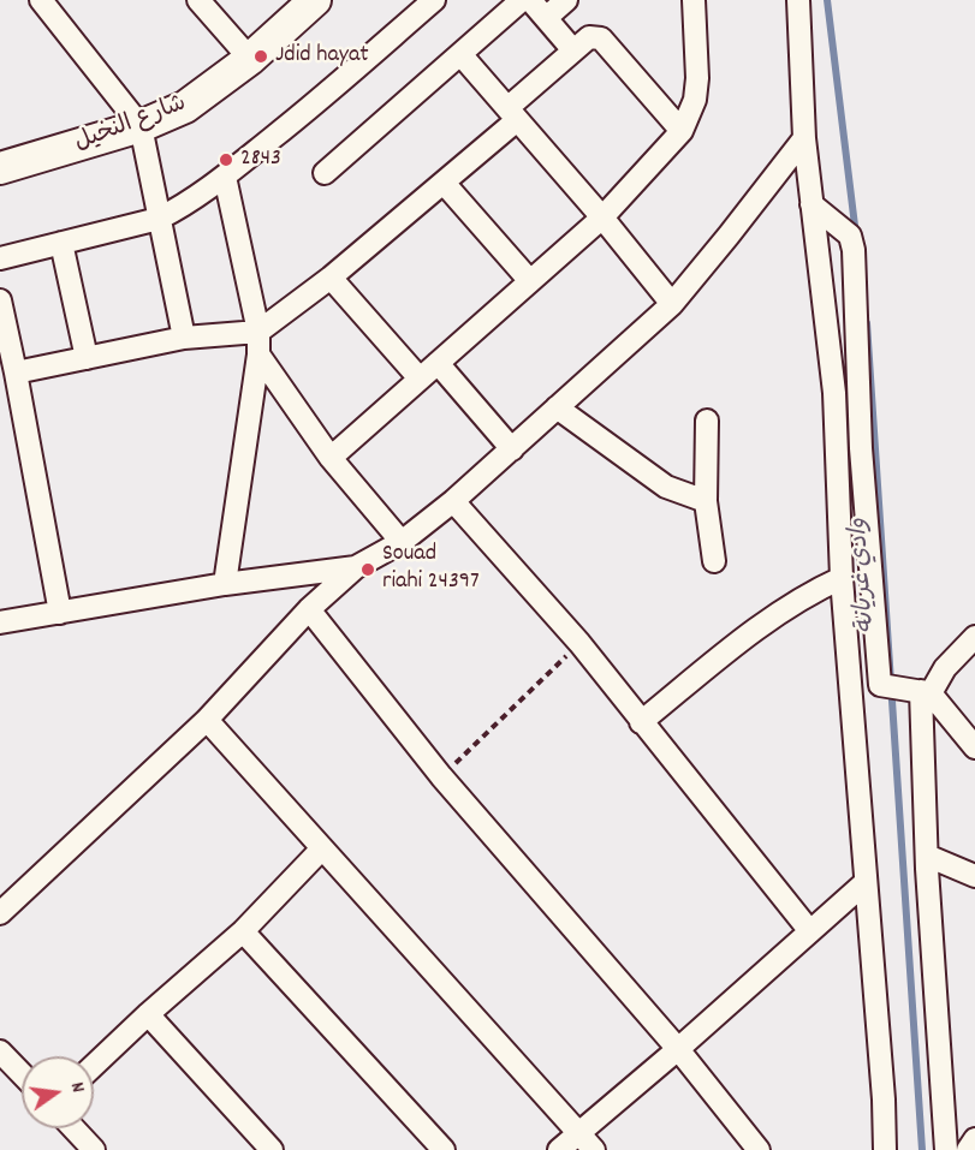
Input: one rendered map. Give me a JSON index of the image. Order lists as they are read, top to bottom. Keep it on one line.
{"streets":{"main road":["شارع النخيل"]},"water":["وادي غريانة"],"places":["Jdid hayat","2843","Souad riahi 24397"],"north":"right"}
